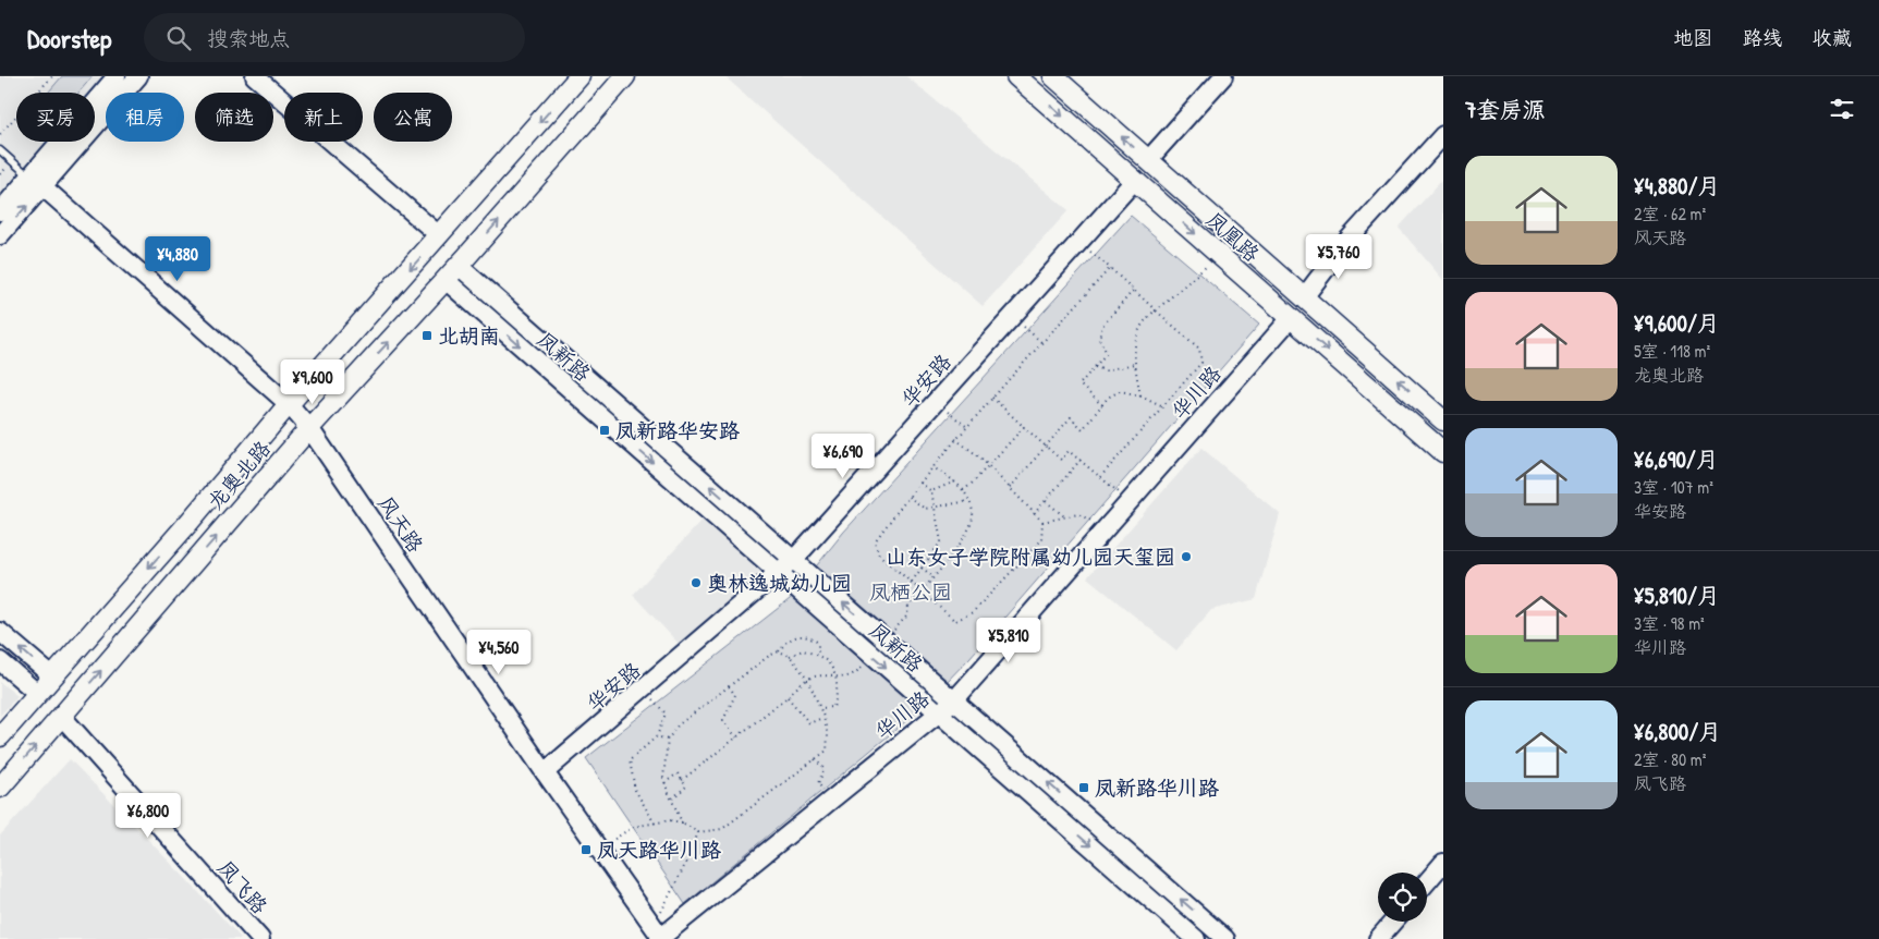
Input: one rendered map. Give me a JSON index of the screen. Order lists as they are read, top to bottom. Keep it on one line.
{"streets":{"main road":["凤凰路","龙奥北路"],"street":["凤新路","华安路","华川路","风天路","凤飞路"]},"crossings":[["凤凰路","华安路"],["凤凰路","华川路"],["凤新路","华安路"],["凤新路","华川路"],["凤新路","龙奥北路"],["华安路","风天路"],["华川路","风天路"],["龙奥北路","风天路"],["龙奥北路","凤飞路"]],"parks":["凤栖公园"],"places":{"transit":["北胡南","凤新路华安路","凤新路华川路","凤天路华川路"],"other":["山东女子学院附属幼儿园天玺园","奥林逸城幼儿园"]},"page":{"header":"Doorstep","search":"搜索地点","nav":["地图","路线","收藏"],"heading":"7套房源","chip":["买房","租房","筛选","新上","公寓"],"list":[{"name":"¥4,880/月","note":"2室 · 62 m² · 风天路"},{"name":"¥9,600/月","note":"5室 · 118 m² · 龙奥北路"},{"name":"¥6,690/月","note":"3室 · 107 m² · 华安路"},{"name":"¥5,810/月","note":"3室 · 98 m² · 华川路"},{"name":"¥6,800/月","note":"2室 · 80 m² · 凤飞路"}],"price":["¥5,760","¥4,880","¥9,600","¥6,690","¥5,810","¥4,560","¥6,800"]}}
